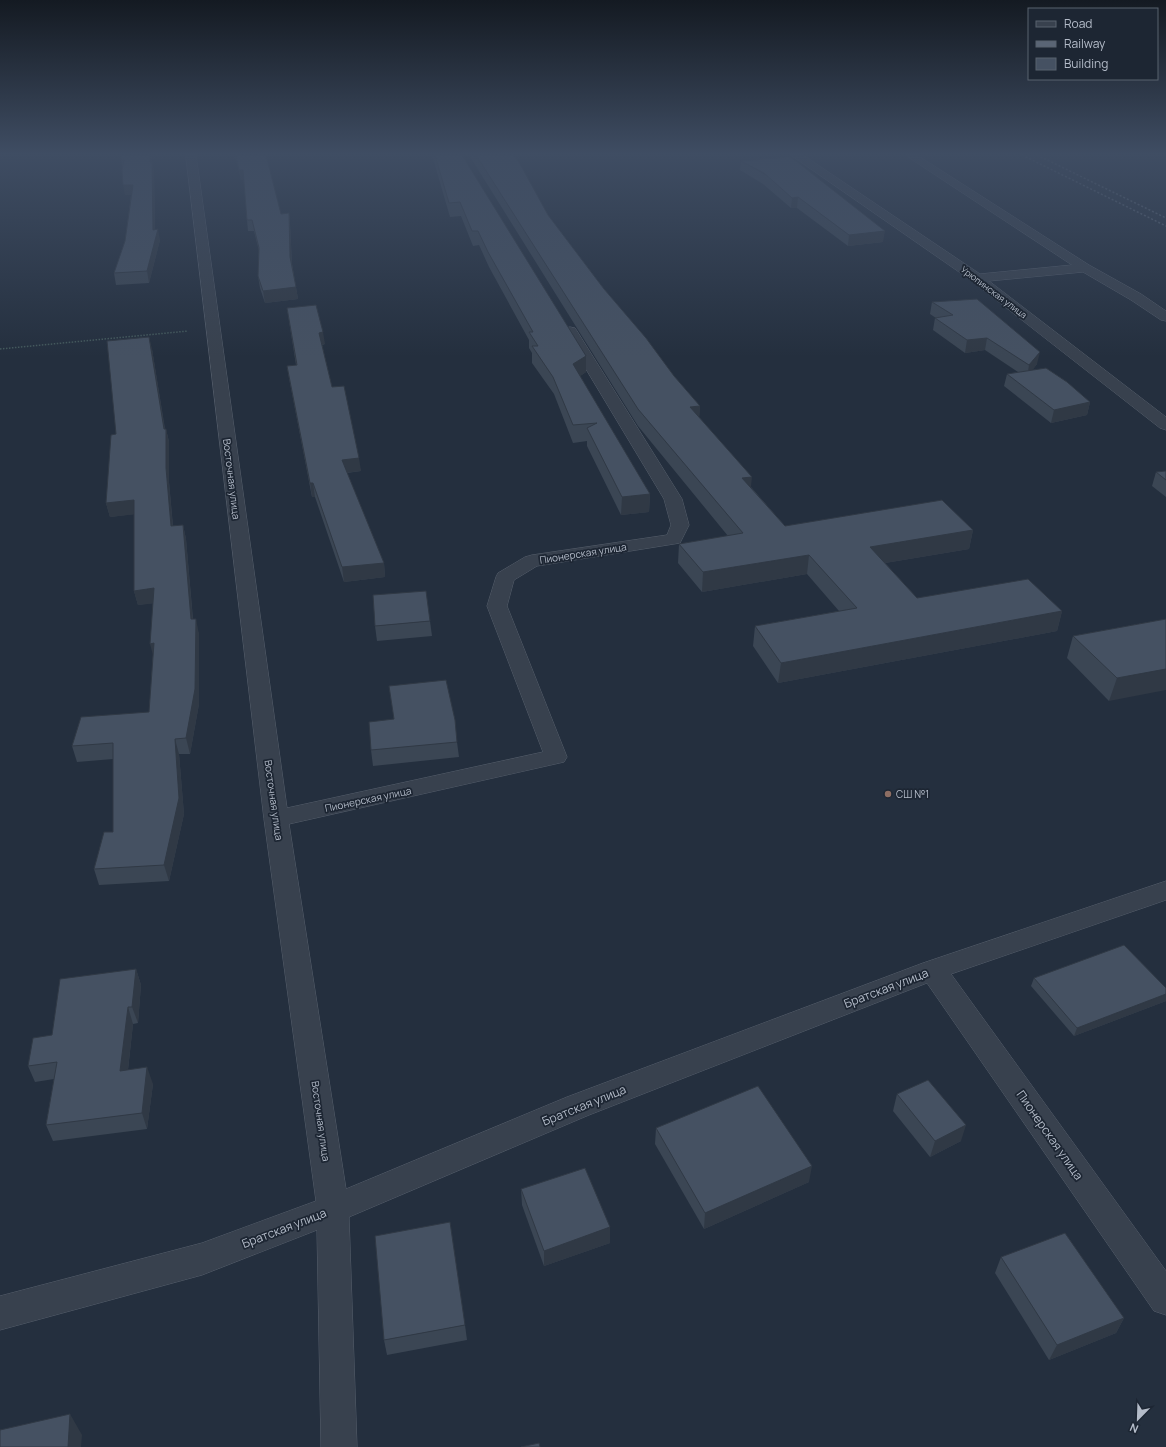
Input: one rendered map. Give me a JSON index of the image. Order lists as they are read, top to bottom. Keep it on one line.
{"streets":{"street":["Урюпинская улица","Восточная улица","Пионерская улица","Братская улица"]},"crossings":[["Восточная улица","Пионерская улица"],["Восточная улица","Братская улица"],["Пионерская улица","Братская улица"]],"places":["СШ №1"],"legend":["Road","Railway","Building"],"north":"bottom left"}
